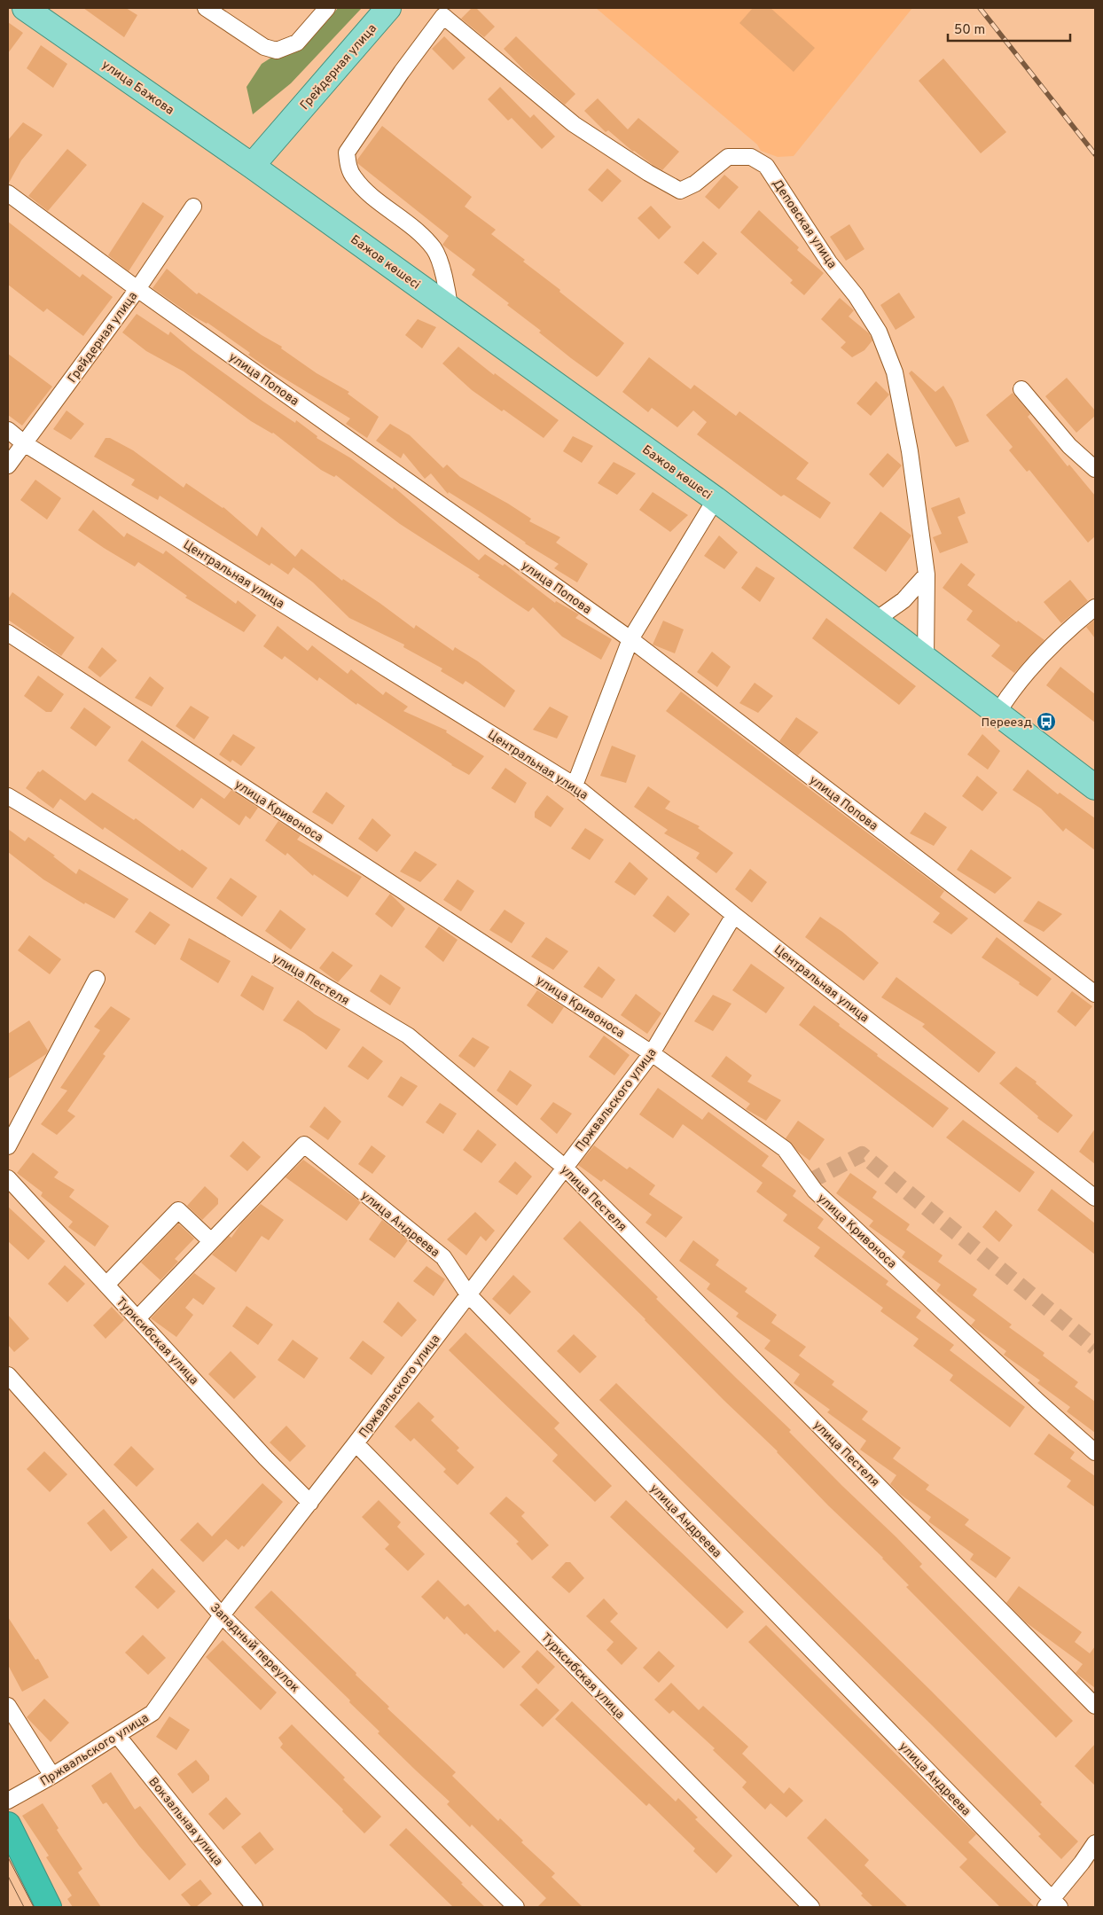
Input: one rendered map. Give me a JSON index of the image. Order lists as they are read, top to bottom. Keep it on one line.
{"streets":{"main road":["Грейдерная улица","улица Бажова","Бажов көшесі"],"street":["Деповская улица","улица Попова","Центральная улица","улица Кривоноса","улица Пестеля","Пржвальского улица","улица Андреева","Турксибская улица","Западный переулок","Вокзальная улица"]},"crossings":[["Грейдерная улица","улица Бажова"],["Грейдерная улица","Бажов көшесі"],["Грейдерная улица","улица Попова"],["Грейдерная улица","Центральная улица"],["улица Бажова","Бажов көшесі"],["Деповская улица","Бажов көшесі"],["Центральная улица","Пржвальского улица"],["улица Кривоноса","Пржвальского улица"],["улица Пестеля","Пржвальского улица"],["Пржвальского улица","улица Андреева"],["Пржвальского улица","Турксибская улица"],["Пржвальского улица","Западный переулок"],["Пржвальского улица","Вокзальная улица"]],"places":{"bus stop":["Переезд"]},"scale_bar":"50 m"}
